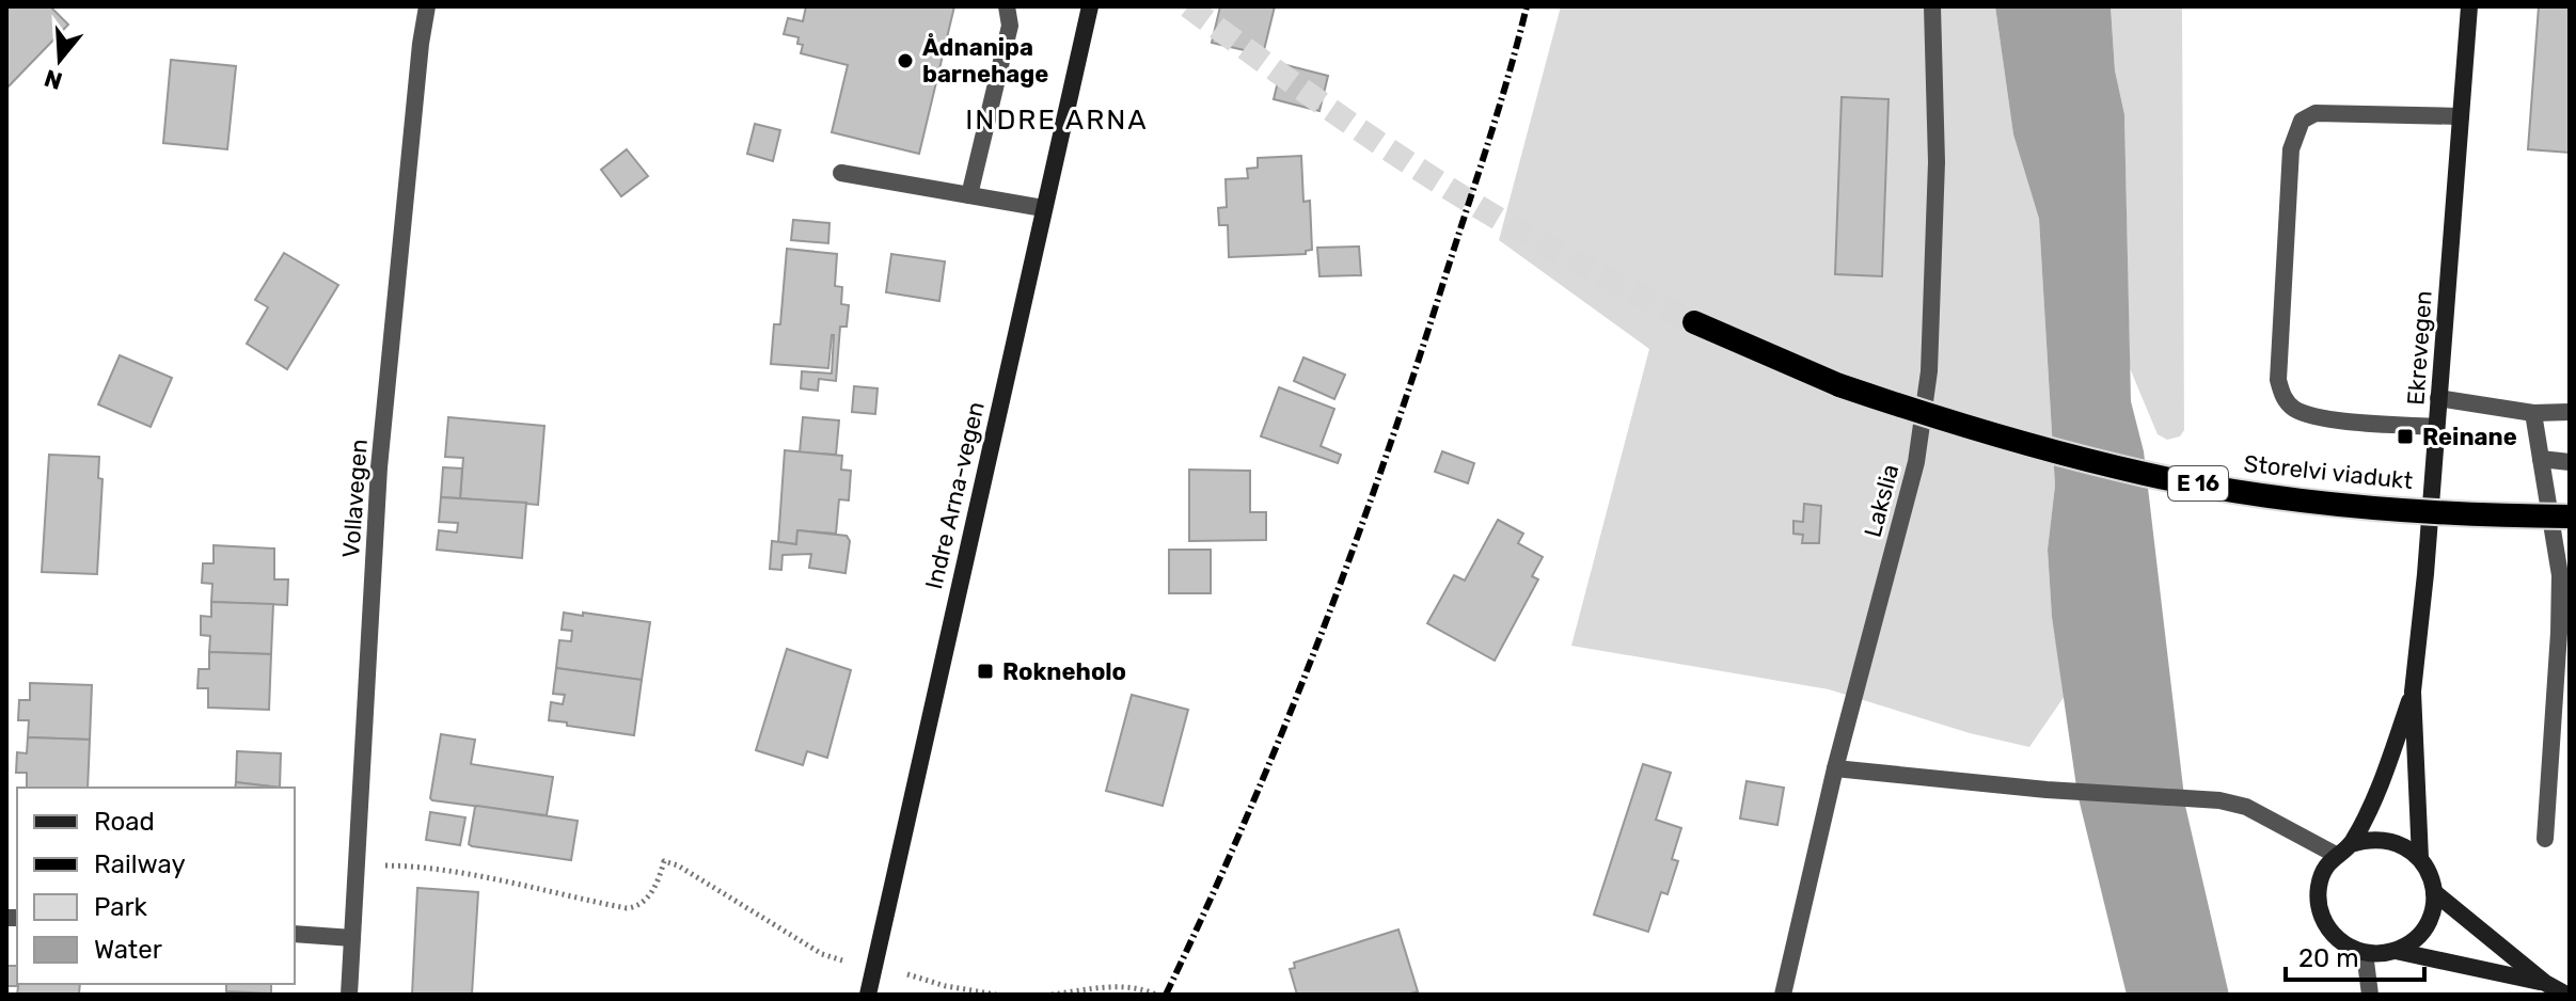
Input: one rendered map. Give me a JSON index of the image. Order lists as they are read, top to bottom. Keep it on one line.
{"streets":{"highway":["Storelvi viadukt","E 16"],"main road":["Ekrevegen","Indre Arna-vegen"],"street":["Vollavegen","Lakslia"]},"districts":["INDRE ARNA"],"places":{"other":["Ådnanipa barnehage"],"transit":["Reinane","Rokneholo"]},"legend":["Road","Railway","Park","Water"],"scale_bar":"20 m","north":"bottom"}
